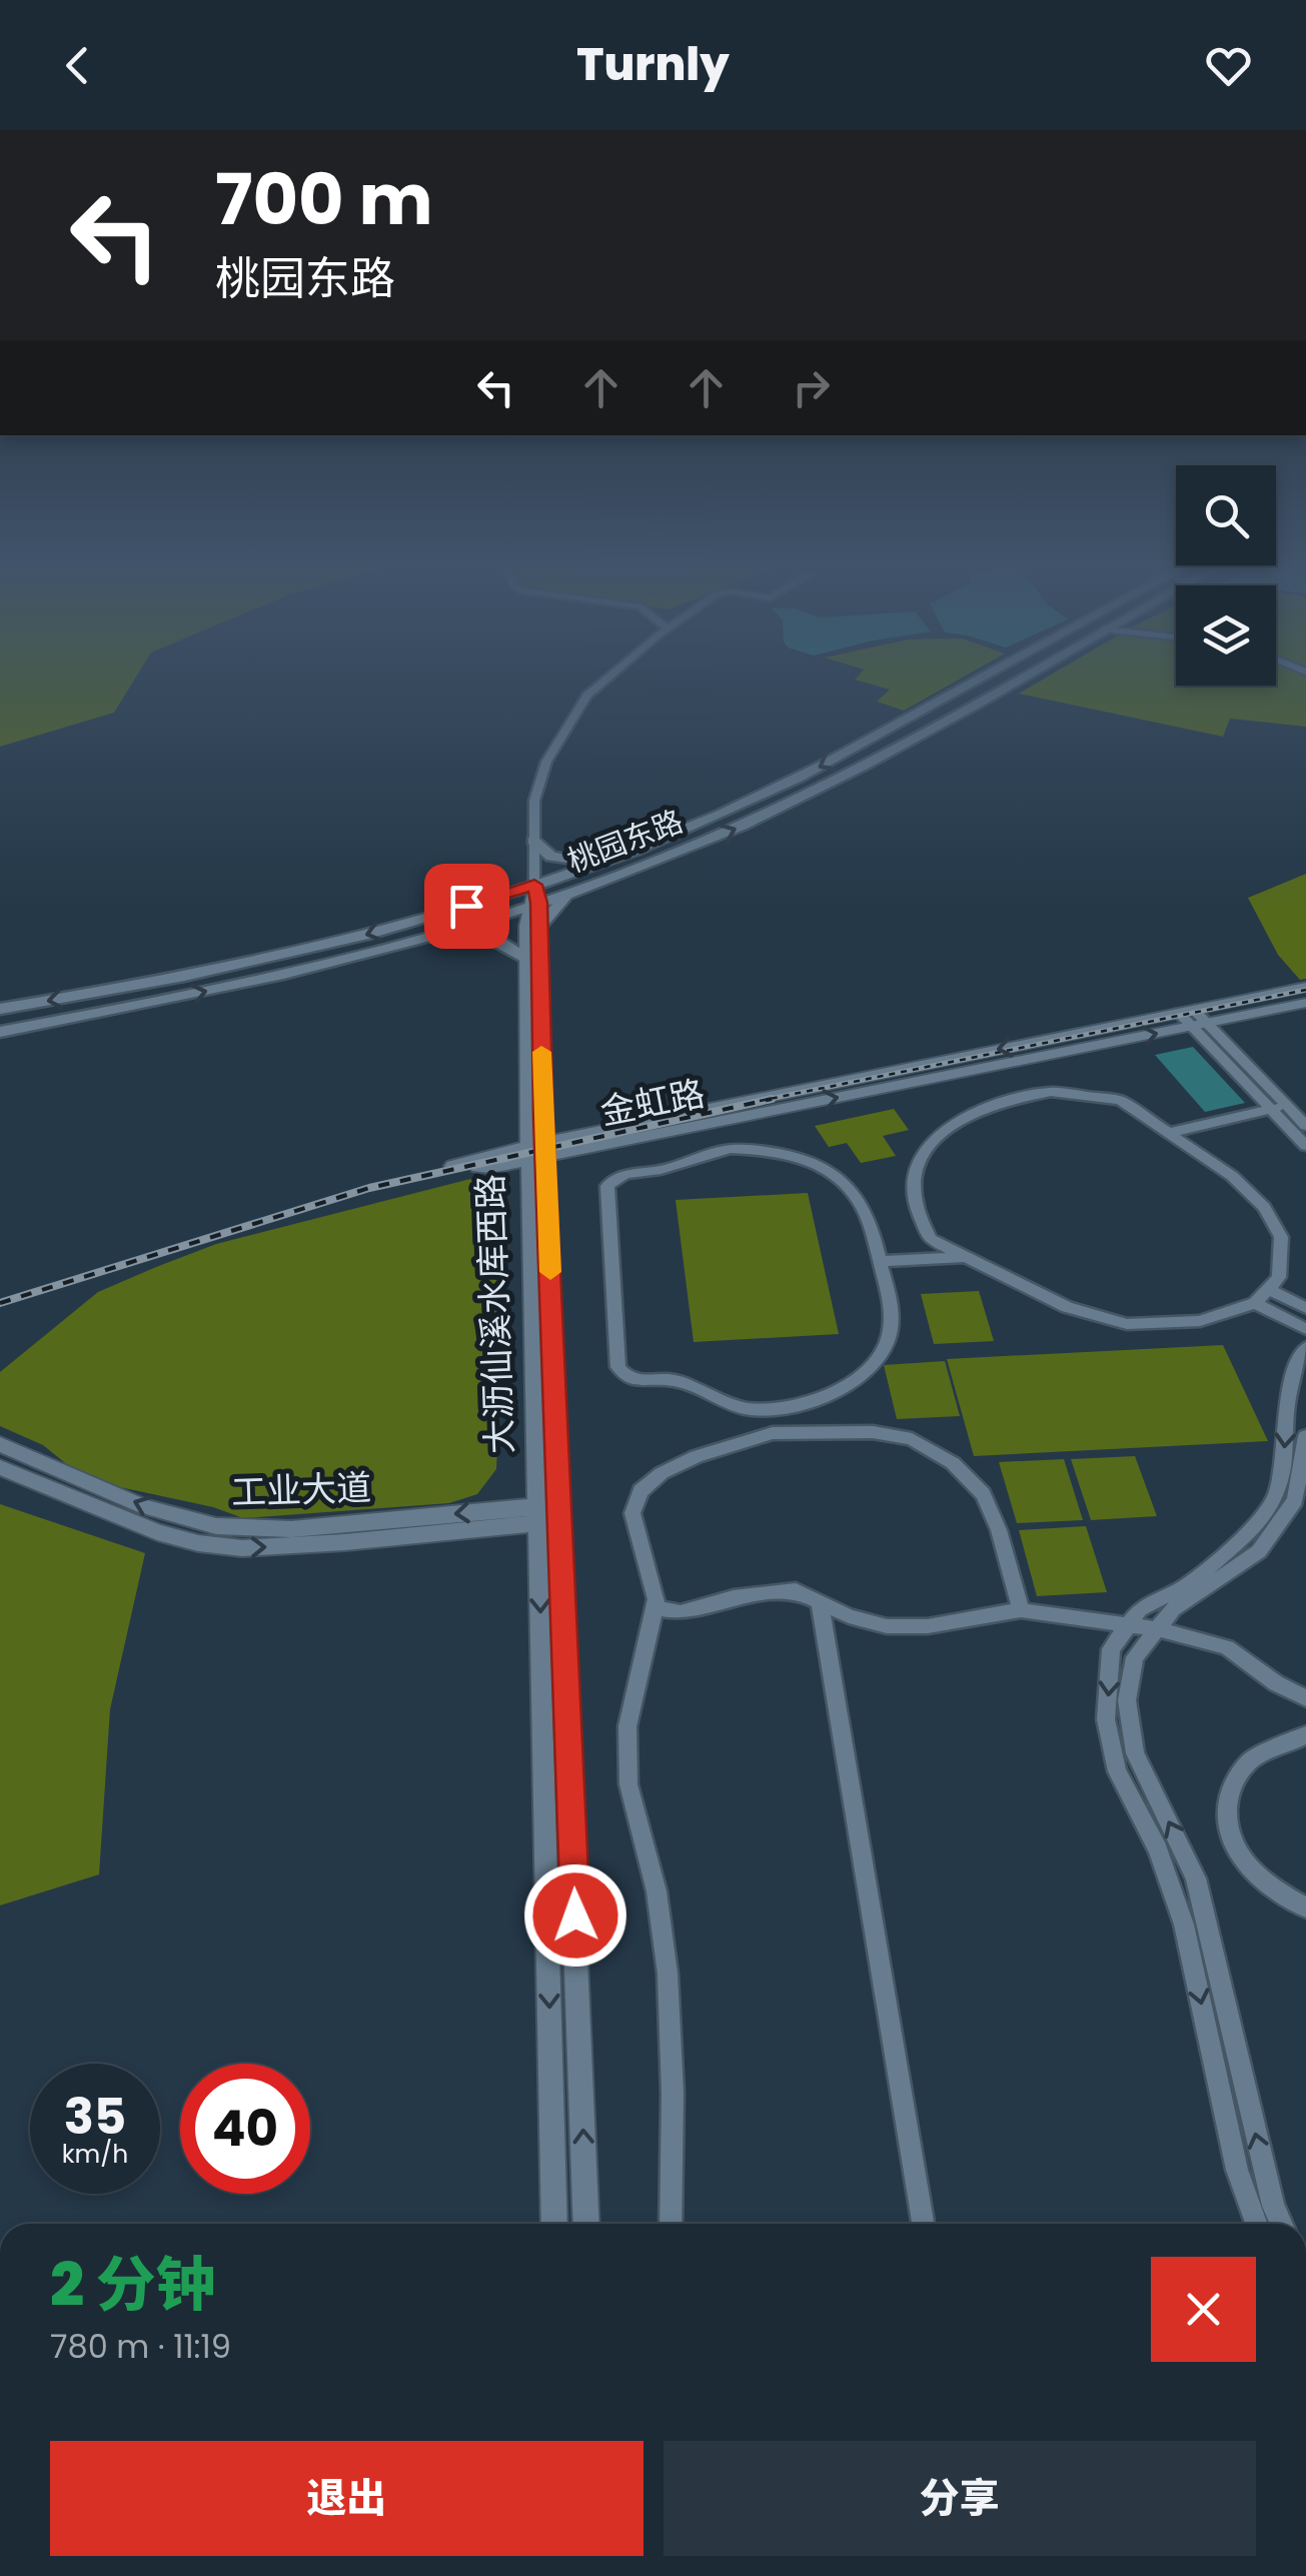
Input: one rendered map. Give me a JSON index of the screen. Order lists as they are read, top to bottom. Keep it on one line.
{"streets":{"main road":["桃园东路"],"street":["金虹路","大沥仙溪水库西路","工业大道"]},"crossings":[["金虹路","大沥仙溪水库西路"],["大沥仙溪水库西路","工业大道"]],"page":{"header":"Turnly","turn":["700 m","桃园东路"],"speed":"35 km/h","limit":"40","heading":["2 分钟","780 m · 11:19"],"buttons":["退出","分享"]}}
